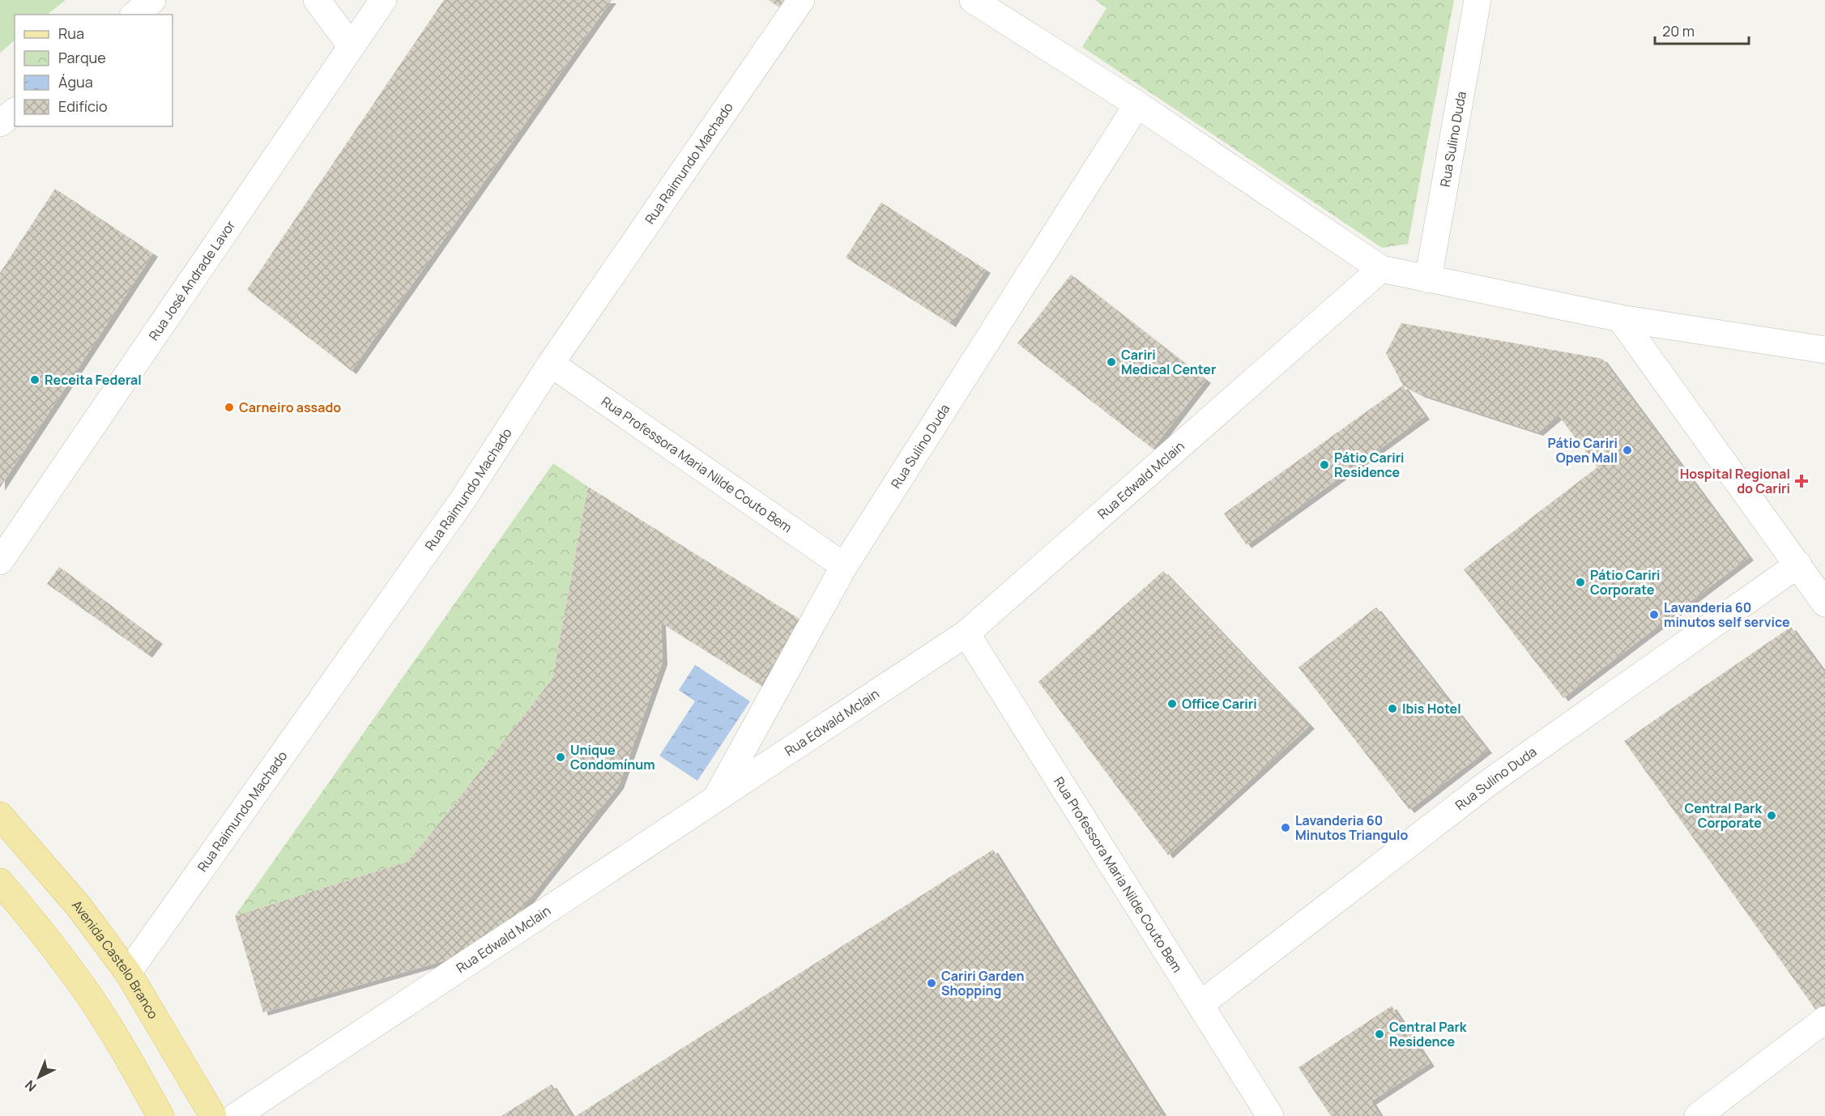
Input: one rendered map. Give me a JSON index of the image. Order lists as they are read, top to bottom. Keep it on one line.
{"streets":{"main road":["Avenida Castelo Branco"],"street":["Rua Sulino Duda","Rua Raimundo Machado","Rua José Andrade Lavor","Rua Professora Maria Nilde Couto Bem","Rua Edwald Mclain"]},"crossings":[["Rua Sulino Duda","Rua Professora Maria Nilde Couto Bem"],["Rua Sulino Duda","Rua Edwald Mclain"],["Rua Raimundo Machado","Rua Professora Maria Nilde Couto Bem"],["Rua Raimundo Machado","Avenida Castelo Branco"],["Rua Professora Maria Nilde Couto Bem","Rua Edwald Mclain"]],"places":{"other":["Cariri Medical Center","Receita Federal","Carneiro assado","Pátio Cariri Open Mall","Pátio Cariri Residence","Pátio Cariri Corporate","Lavanderia 60 minutos self service","Office Cariri","Ibis Hotel","Unique Condomínum","Central Park Corporate","Lavanderia 60 Minutos Triangulo","Cariri Garden Shopping","Central Park Residence"],"health":["Hospital Regional do Cariri"]},"legend":["Rua","Parque","Água","Edifício"],"scale_bar":"20 m","north":"bottom left"}
